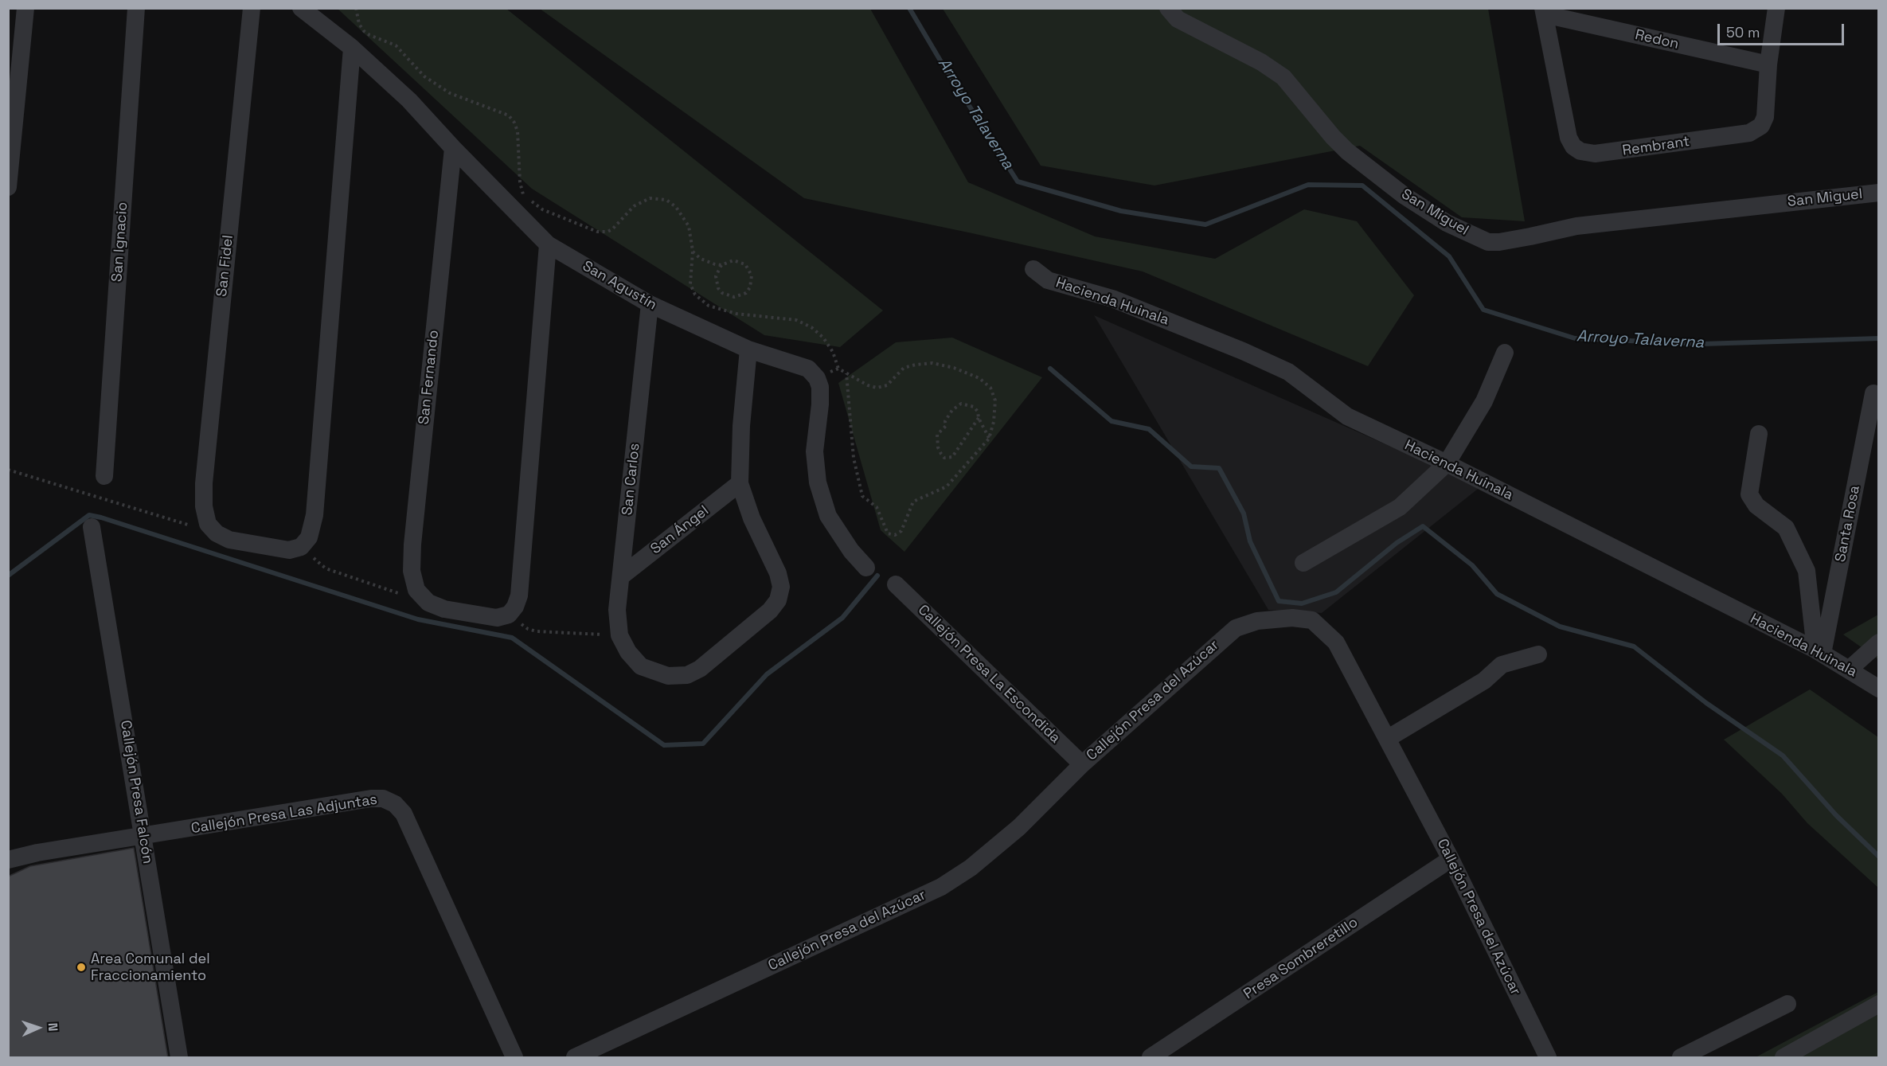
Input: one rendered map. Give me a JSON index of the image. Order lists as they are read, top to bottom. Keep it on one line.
{"streets":{"street":["Redon","Rembrant","San Miguel","San Ignacio","San Fidel","San Agustín","Hacienda Huinala","San Fernando","San Carlos","Santa Rosa","San Ángel","Callejón Presa La Escondida","Callejón Presa del Azúcar","Callejón Presa Falcón","Callejón Presa Las Adjuntas","Presa Sombreretillo"]},"crossings":[["Redon","Rembrant"],["San Agustín","San Fernando"],["San Agustín","San Carlos"],["Hacienda Huinala","Santa Rosa"],["San Carlos","San Ángel"],["Callejón Presa La Escondida","Callejón Presa del Azúcar"],["Callejón Presa del Azúcar","Presa Sombreretillo"],["Callejón Presa Falcón","Callejón Presa Las Adjuntas"]],"water":["Arroyo Talaverna"],"places":["Area Comunal del Fraccionamiento"],"scale_bar":"50 m","north":"right"}
